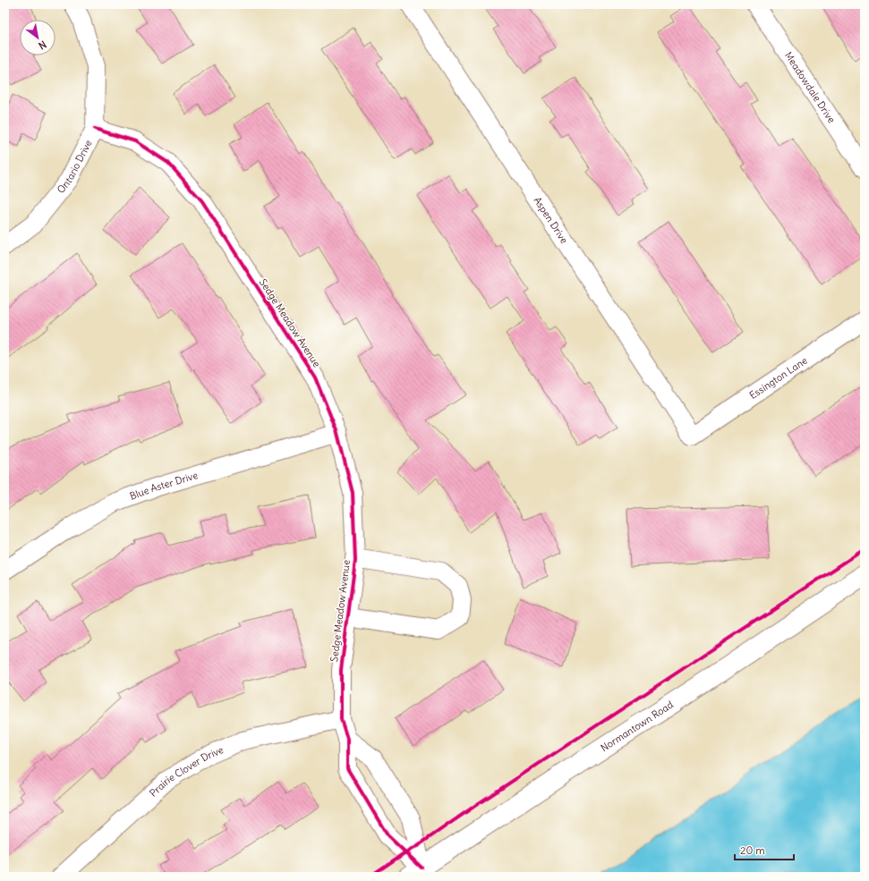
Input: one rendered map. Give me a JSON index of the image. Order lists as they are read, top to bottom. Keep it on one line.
{"streets":{"street":["Meadowdale Drive","Ontario Drive","Aspen Drive","Sedge Meadow Avenue","Essington Lane","Blue Aster Drive","Normantown Road","Prairie Clover Drive"]},"crossings":[["Ontario Drive","Sedge Meadow Avenue"],["Aspen Drive","Essington Lane"],["Sedge Meadow Avenue","Blue Aster Drive"],["Sedge Meadow Avenue","Normantown Road"],["Sedge Meadow Avenue","Prairie Clover Drive"]],"scale_bar":"20 m","north":"bottom right"}
